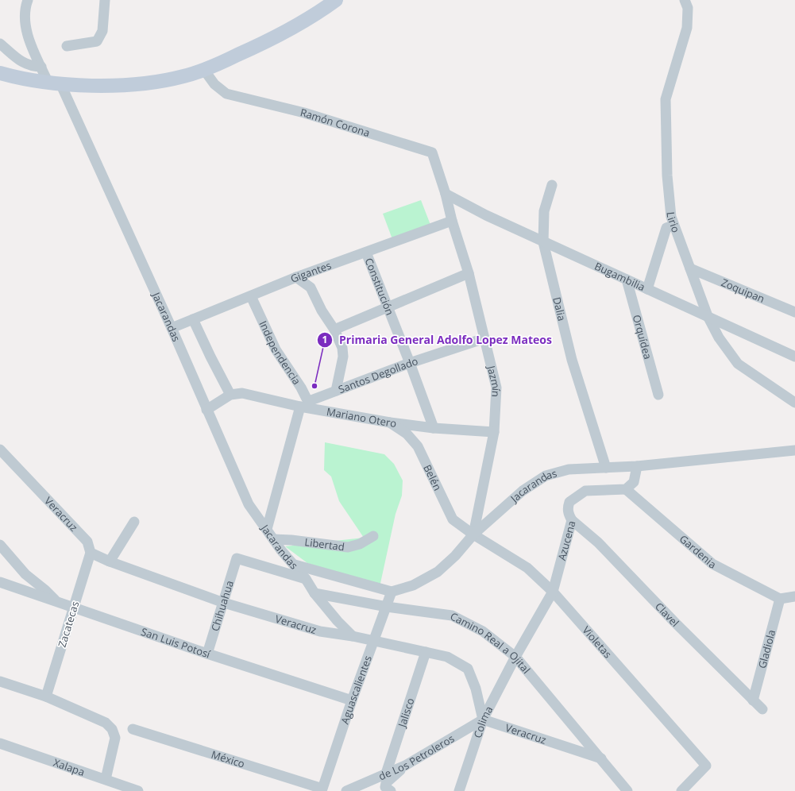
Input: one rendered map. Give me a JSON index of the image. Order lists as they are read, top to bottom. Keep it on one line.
{"streets":{"street":["Ramón Corona","Lirio","Gigantes","Bugambilia","Constitución","Zoquipan","Dalia","Jacarandas","Orquídea","Independencia","Santos Degollado","Jazmín","Mariano Otero","Belén","Veracruz","Azucena","Libertad","Gardenia","Chihuahua","Clavel","Zacatecas","Violetas","San Luis Potosí","Camino Real a Ojital","Gladiola","Aguascalientes","Jalisco","Colima","de Los Petroleros","México","Xalapa"]},"crossings":[["Ramón Corona","Bugambilia"],["Ramón Corona","Jazmín"],["Lirio","Bugambilia"],["Lirio","Zoquipan"],["Gigantes","Constitución"],["Gigantes","Jacarandas"],["Gigantes","Independencia"],["Gigantes","Jazmín"],["Bugambilia","Dalia"],["Bugambilia","Orquídea"],["Bugambilia","Jazmín"],["Constitución","Santos Degollado"],["Constitución","Mariano Otero"],["Dalia","Jacarandas"],["Jacarandas","Jazmín"],["Jacarandas","Mariano Otero"],["Jacarandas","Belén"],["Jacarandas","Libertad"],["Jacarandas","Violetas"],["Jacarandas","Aguascalientes"],["Independencia","Santos Degollado"],["Independencia","Mariano Otero"],["Santos Degollado","Jazmín"],["Santos Degollado","Mariano Otero"],["Jazmín","Mariano Otero"],["Jazmín","Belén"],["Jazmín","Violetas"],["Mariano Otero","Belén"],["Belén","Violetas"],["Veracruz","Chihuahua"],["Veracruz","Zacatecas"],["Veracruz","Camino Real a Ojital"],["Veracruz","Aguascalientes"],["Veracruz","Jalisco"],["Veracruz","Colima"],["Veracruz","de Los Petroleros"],["Azucena","Gardenia"],["Azucena","Clavel"],["Azucena","Violetas"],["Azucena","Camino Real a Ojital"],["Azucena","Colima"],["Gardenia","Gladiola"],["Chihuahua","San Luis Potosí"],["Clavel","Gladiola"],["Zacatecas","San Luis Potosí"],["San Luis Potosí","Aguascalientes"],["Camino Real a Ojital","Aguascalientes"],["Camino Real a Ojital","Colima"],["Aguascalientes","México"],["Jalisco","de Los Petroleros"],["Colima","de Los Petroleros"]],"places":["Primaria General Adolfo Lopez Mateos"]}
